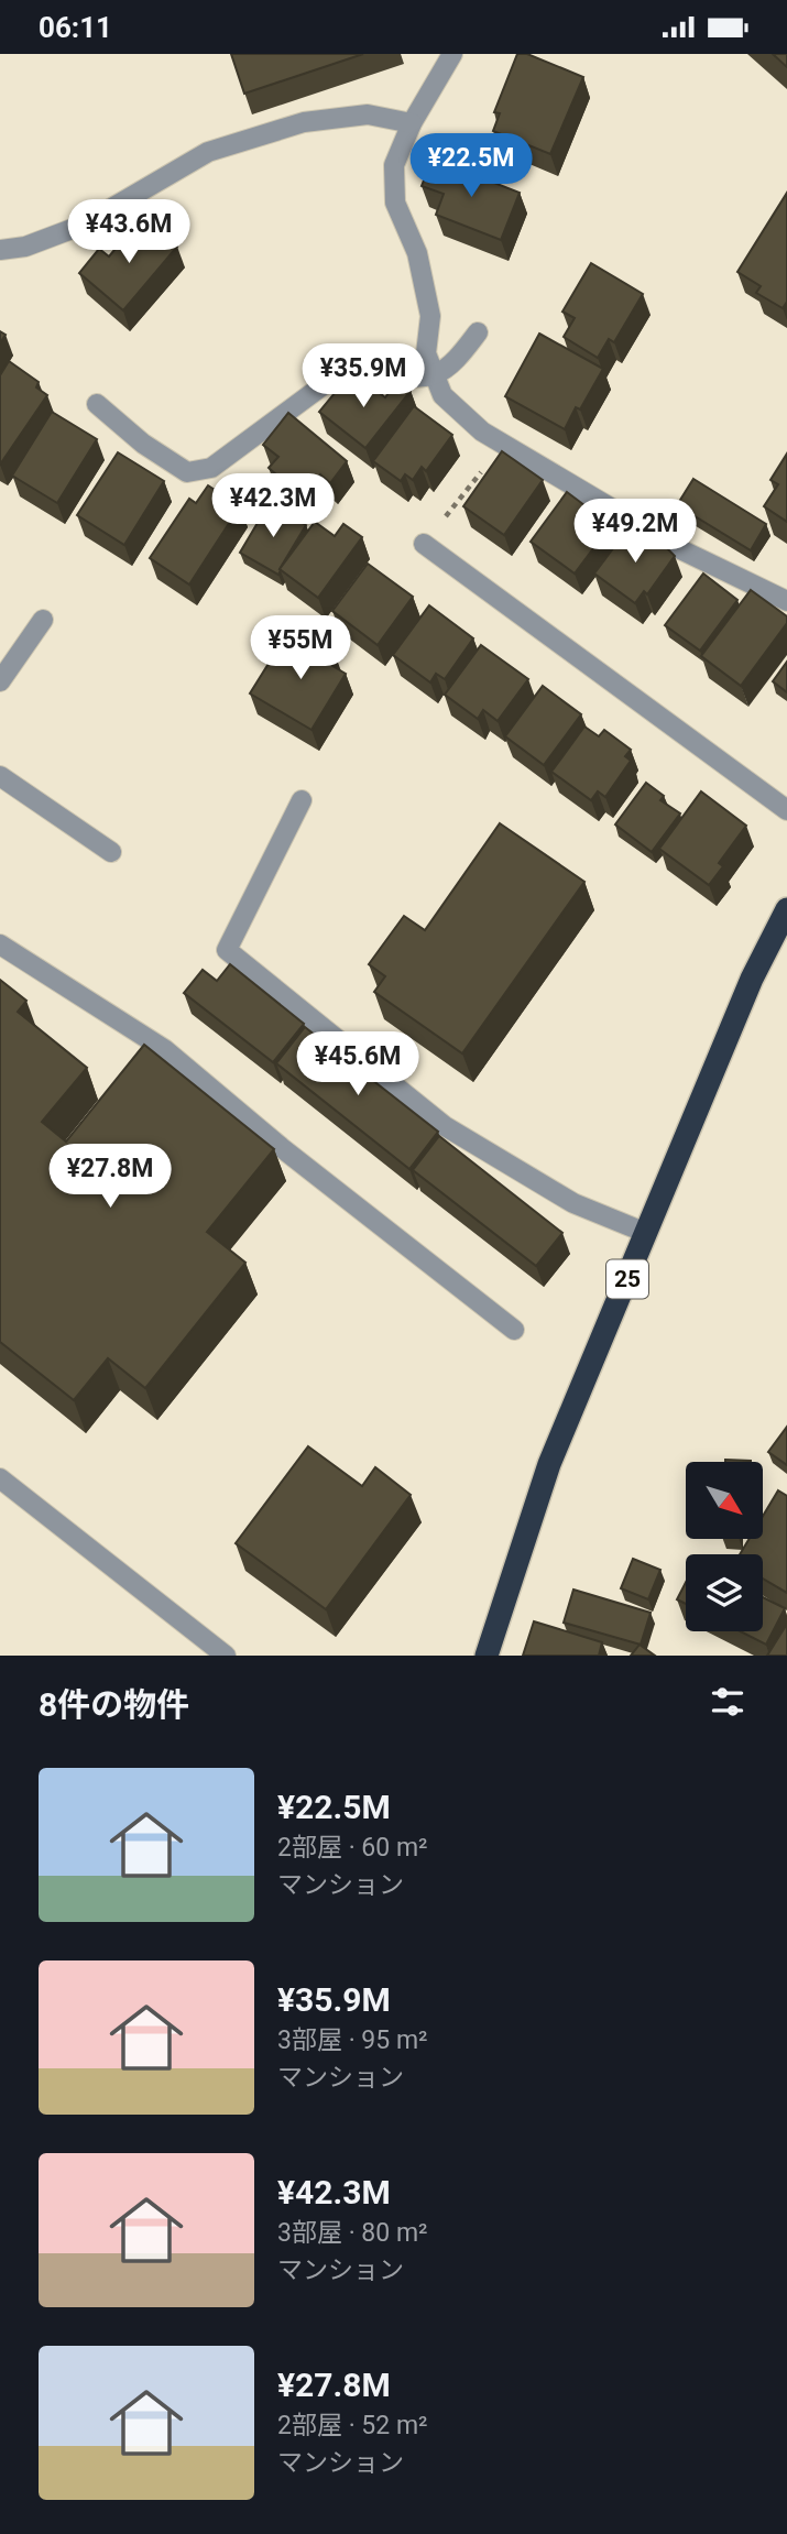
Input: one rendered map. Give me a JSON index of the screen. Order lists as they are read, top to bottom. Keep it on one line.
{"streets":{"highway":["25"]},"north":"bottom right","page":{"status":"06:11","price":["¥22.5M","¥43.6M","¥35.9M","¥42.3M","¥49.2M","¥55M","¥45.6M","¥27.8M"],"heading":"8件の物件","list":[{"name":"¥22.5M","note":"2部屋 · 60 m² · マンション"},{"name":"¥35.9M","note":"3部屋 · 95 m² · マンション"},{"name":"¥42.3M","note":"3部屋 · 80 m² · マンション"},{"name":"¥27.8M","note":"2部屋 · 52 m² · マンション"}]}}
